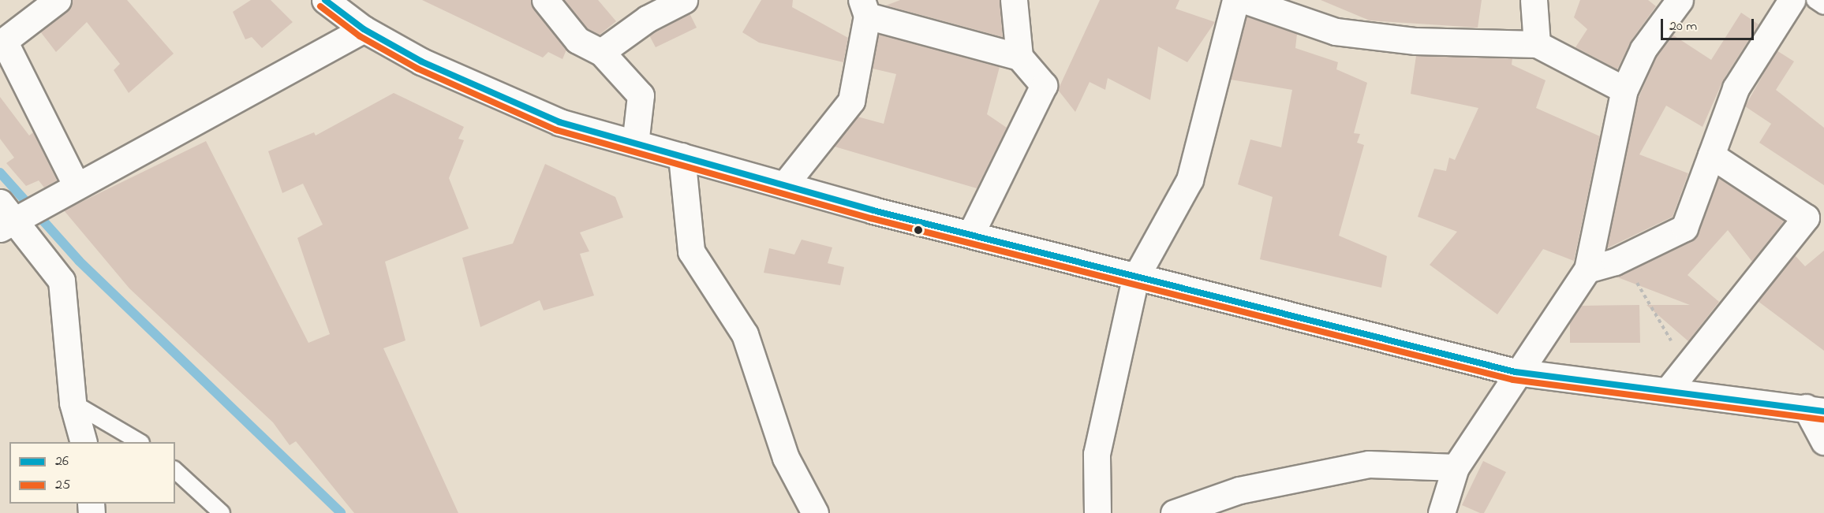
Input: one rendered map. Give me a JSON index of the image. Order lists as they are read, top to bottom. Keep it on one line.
{"lines":["transit line 26","transit line 25"],"legend":["26","25"],"scale_bar":"20 m"}
